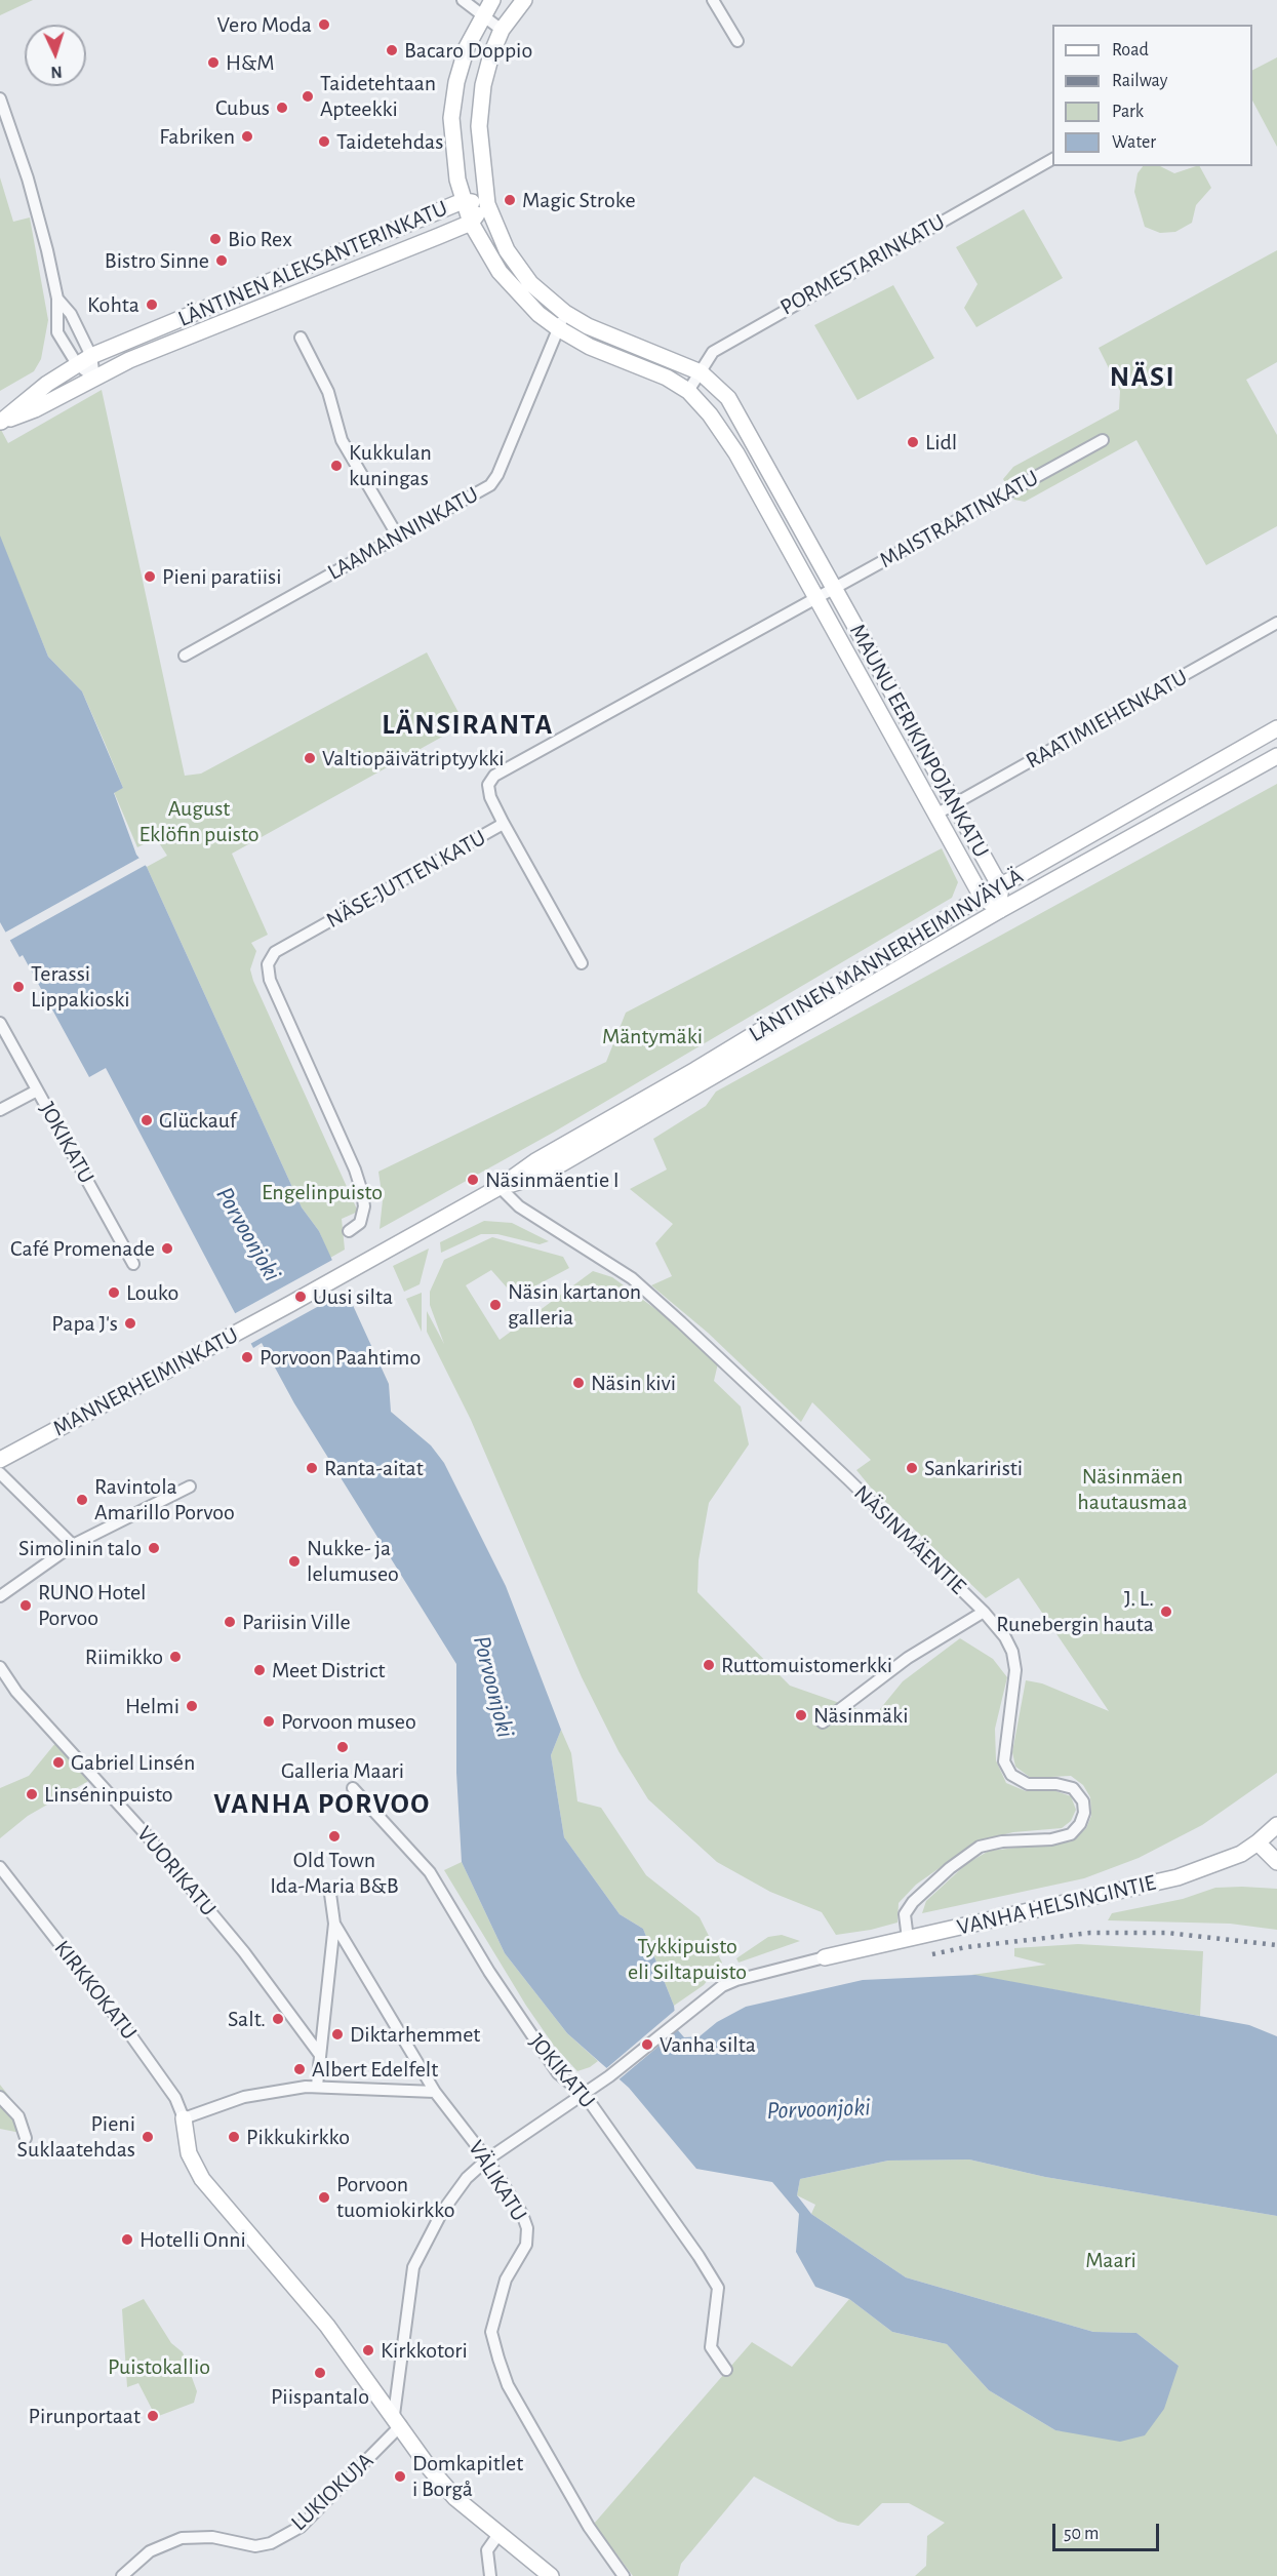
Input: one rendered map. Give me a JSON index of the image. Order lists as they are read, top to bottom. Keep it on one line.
{"streets":{"main road":["LÄNTINEN ALEKSANTERINKATU","MAUNU EERIKINPOJANKATU","LÄNTINEN MANNERHEIMINVÄYLÄ","MANNERHEIMINKATU","VANHA HELSINGINTIE"],"street":["PORMESTARINKATU","MAISTRAATINKATU","LAAMANNINKATU","RAATIMIEHENKATU","NÄSE-JUTTEN KATU","JOKIKATU","NÄSINMÄENTIE","VUORIKATU","KIRKKOKATU","VÄLIKATU","LUKIOKUJA"]},"crossings":[["LÄNTINEN ALEKSANTERINKATU","MAUNU EERIKINPOJANKATU"],["PORMESTARINKATU","MAUNU EERIKINPOJANKATU"],["MAISTRAATINKATU","MAUNU EERIKINPOJANKATU"],["MAISTRAATINKATU","NÄSE-JUTTEN KATU"],["LAAMANNINKATU","MAUNU EERIKINPOJANKATU"],["RAATIMIEHENKATU","MAUNU EERIKINPOJANKATU"],["MAUNU EERIKINPOJANKATU","NÄSE-JUTTEN KATU"],["MAUNU EERIKINPOJANKATU","LÄNTINEN MANNERHEIMINVÄYLÄ"],["LÄNTINEN MANNERHEIMINVÄYLÄ","MANNERHEIMINKATU"],["LÄNTINEN MANNERHEIMINVÄYLÄ","NÄSINMÄENTIE"],["NÄSINMÄENTIE","VANHA HELSINGINTIE"]],"districts":["NÄSI","LÄNSIRANTA","VANHA PORVOO"],"water":["Porvoonjoki"],"parks":["August Eklöfin puisto","Mäntymäki","Engelinpuisto","Näsinmäen hautausmaa","Tykkipuisto eli Siltapuisto","Maari","Puistokallio"],"places":["Vero Moda","Bacaro Doppio","H&M","Taidetehtaan Apteekki","Cubus","Fabriken","Taidetehdas","Magic Stroke","Bio Rex","Bistro Sinne","Kohta","Lidl","Kukkulan kuningas","Pieni paratiisi","Valtiopäivätriptyykki","Terassi Lippakioski","Glückauf","Näsinmäentie I","Café Promenade","Louko","Uusi silta","Näsin kartanon galleria","Papa J's","Porvoon Paahtimo","Näsin kivi","Ranta-aitat","Sankariristi","Ravintola Amarillo Porvoo","Simolinin talo","Nukke- ja lelumuseo","RUNO Hotel Porvoo","J. L. Runebergin hauta","Pariisin Ville","Riimikko","Ruttomuistomerkki","Meet District","Helmi","Näsinmäki","Porvoon museo","Galleria Maari","Gabriel Linsén","Linséninpuisto","Old Town Ida-Maria B&B","Salt.","Diktarhemmet","Vanha silta","Albert Edelfelt","Pieni Suklaatehdas","Pikkukirkko","Porvoon tuomiokirkko","Hotelli Onni","Kirkkotori","Piispantalo","Pirunportaat","Domkapitlet i Borgå"],"legend":["Road","Railway","Park","Water"],"scale_bar":"50 m","north":"bottom"}
